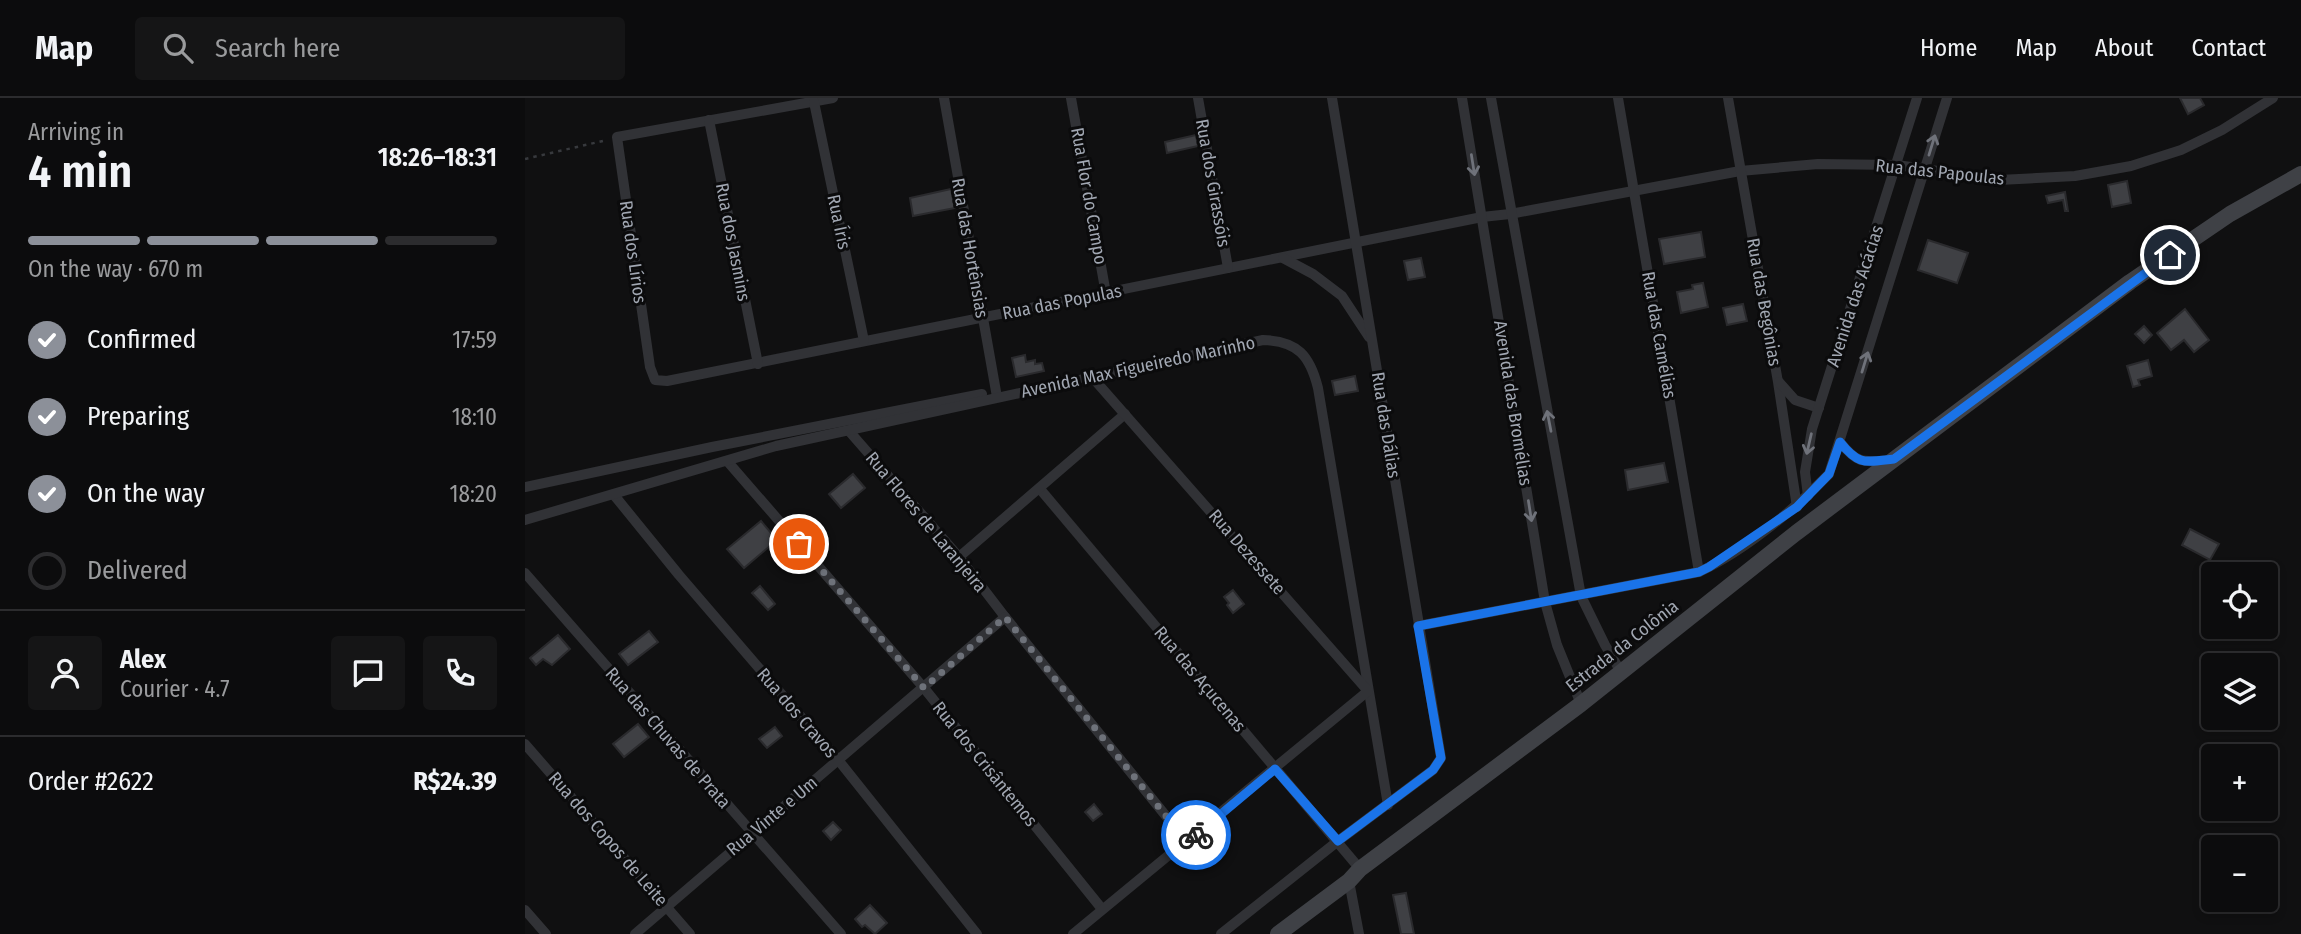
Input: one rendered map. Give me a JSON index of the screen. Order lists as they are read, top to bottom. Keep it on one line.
{"streets":{"main road":["Estrada da Colônia"],"street":["Rua das Papoulas","Rua dos Girassóis","Rua Flor do Campo","Rua Íris","Rua dos Jasmins","Rua das Hortênsias","Rua dos Lírios","Avenida das Acácias","Rua das Populas","Rua das Begônias","Rua das Camélias","Avenida Max Figueiredo Marinho","Avenida das Bromélias","Rua das Dálias","Rua Flores de Laranjeira","Rua Dezessete","Rua das Açucenas","Rua dos Cravos","Rua das Chuvas de Prata","Rua dos Crisântemos","Rua Vinte e Um","Rua dos Copos de Leite"]},"crossings":[["Rua das Papoulas","Avenida das Acácias"],["Rua das Papoulas","Rua das Populas"],["Rua das Papoulas","Rua das Begônias"],["Rua das Papoulas","Rua das Camélias"],["Rua das Papoulas","Avenida das Bromélias"],["Rua dos Girassóis","Rua das Populas"],["Rua Flor do Campo","Rua das Populas"],["Rua Íris","Rua das Populas"],["Rua dos Jasmins","Rua das Populas"],["Rua das Hortênsias","Rua das Populas"],["Rua das Hortênsias","Avenida Max Figueiredo Marinho"],["Rua dos Lírios","Rua das Populas"],["Rua das Populas","Avenida das Bromélias"],["Rua das Populas","Rua das Dálias"],["Avenida Max Figueiredo Marinho","Rua das Dálias"],["Avenida Max Figueiredo Marinho","Rua Flores de Laranjeira"],["Avenida Max Figueiredo Marinho","Rua Dezessete"],["Avenida Max Figueiredo Marinho","Rua dos Cravos"],["Avenida Max Figueiredo Marinho","Rua dos Crisântemos"],["Avenida das Bromélias","Estrada da Colônia"],["Rua Flores de Laranjeira","Rua Vinte e Um"],["Estrada da Colônia","Rua das Açucenas"],["Rua dos Cravos","Rua Vinte e Um"],["Rua das Chuvas de Prata","Rua Vinte e Um"],["Rua dos Crisântemos","Rua Vinte e Um"],["Rua Vinte e Um","Rua dos Copos de Leite"]],"page":{"header":"Map","search":"Search here","nav":["Home","Map","About","Contact"],"heading":["4 min","Arriving in","18:26–18:31"],"panel":["Alex","Courier · 4.7","Order #2622","R$24.39"],"bar":"On the way · 670 m","list":[["Confirmed","17:59"],["Preparing","18:10"],["On the way","18:20"],"Delivered"],"map_buttons":["+","−"]}}
